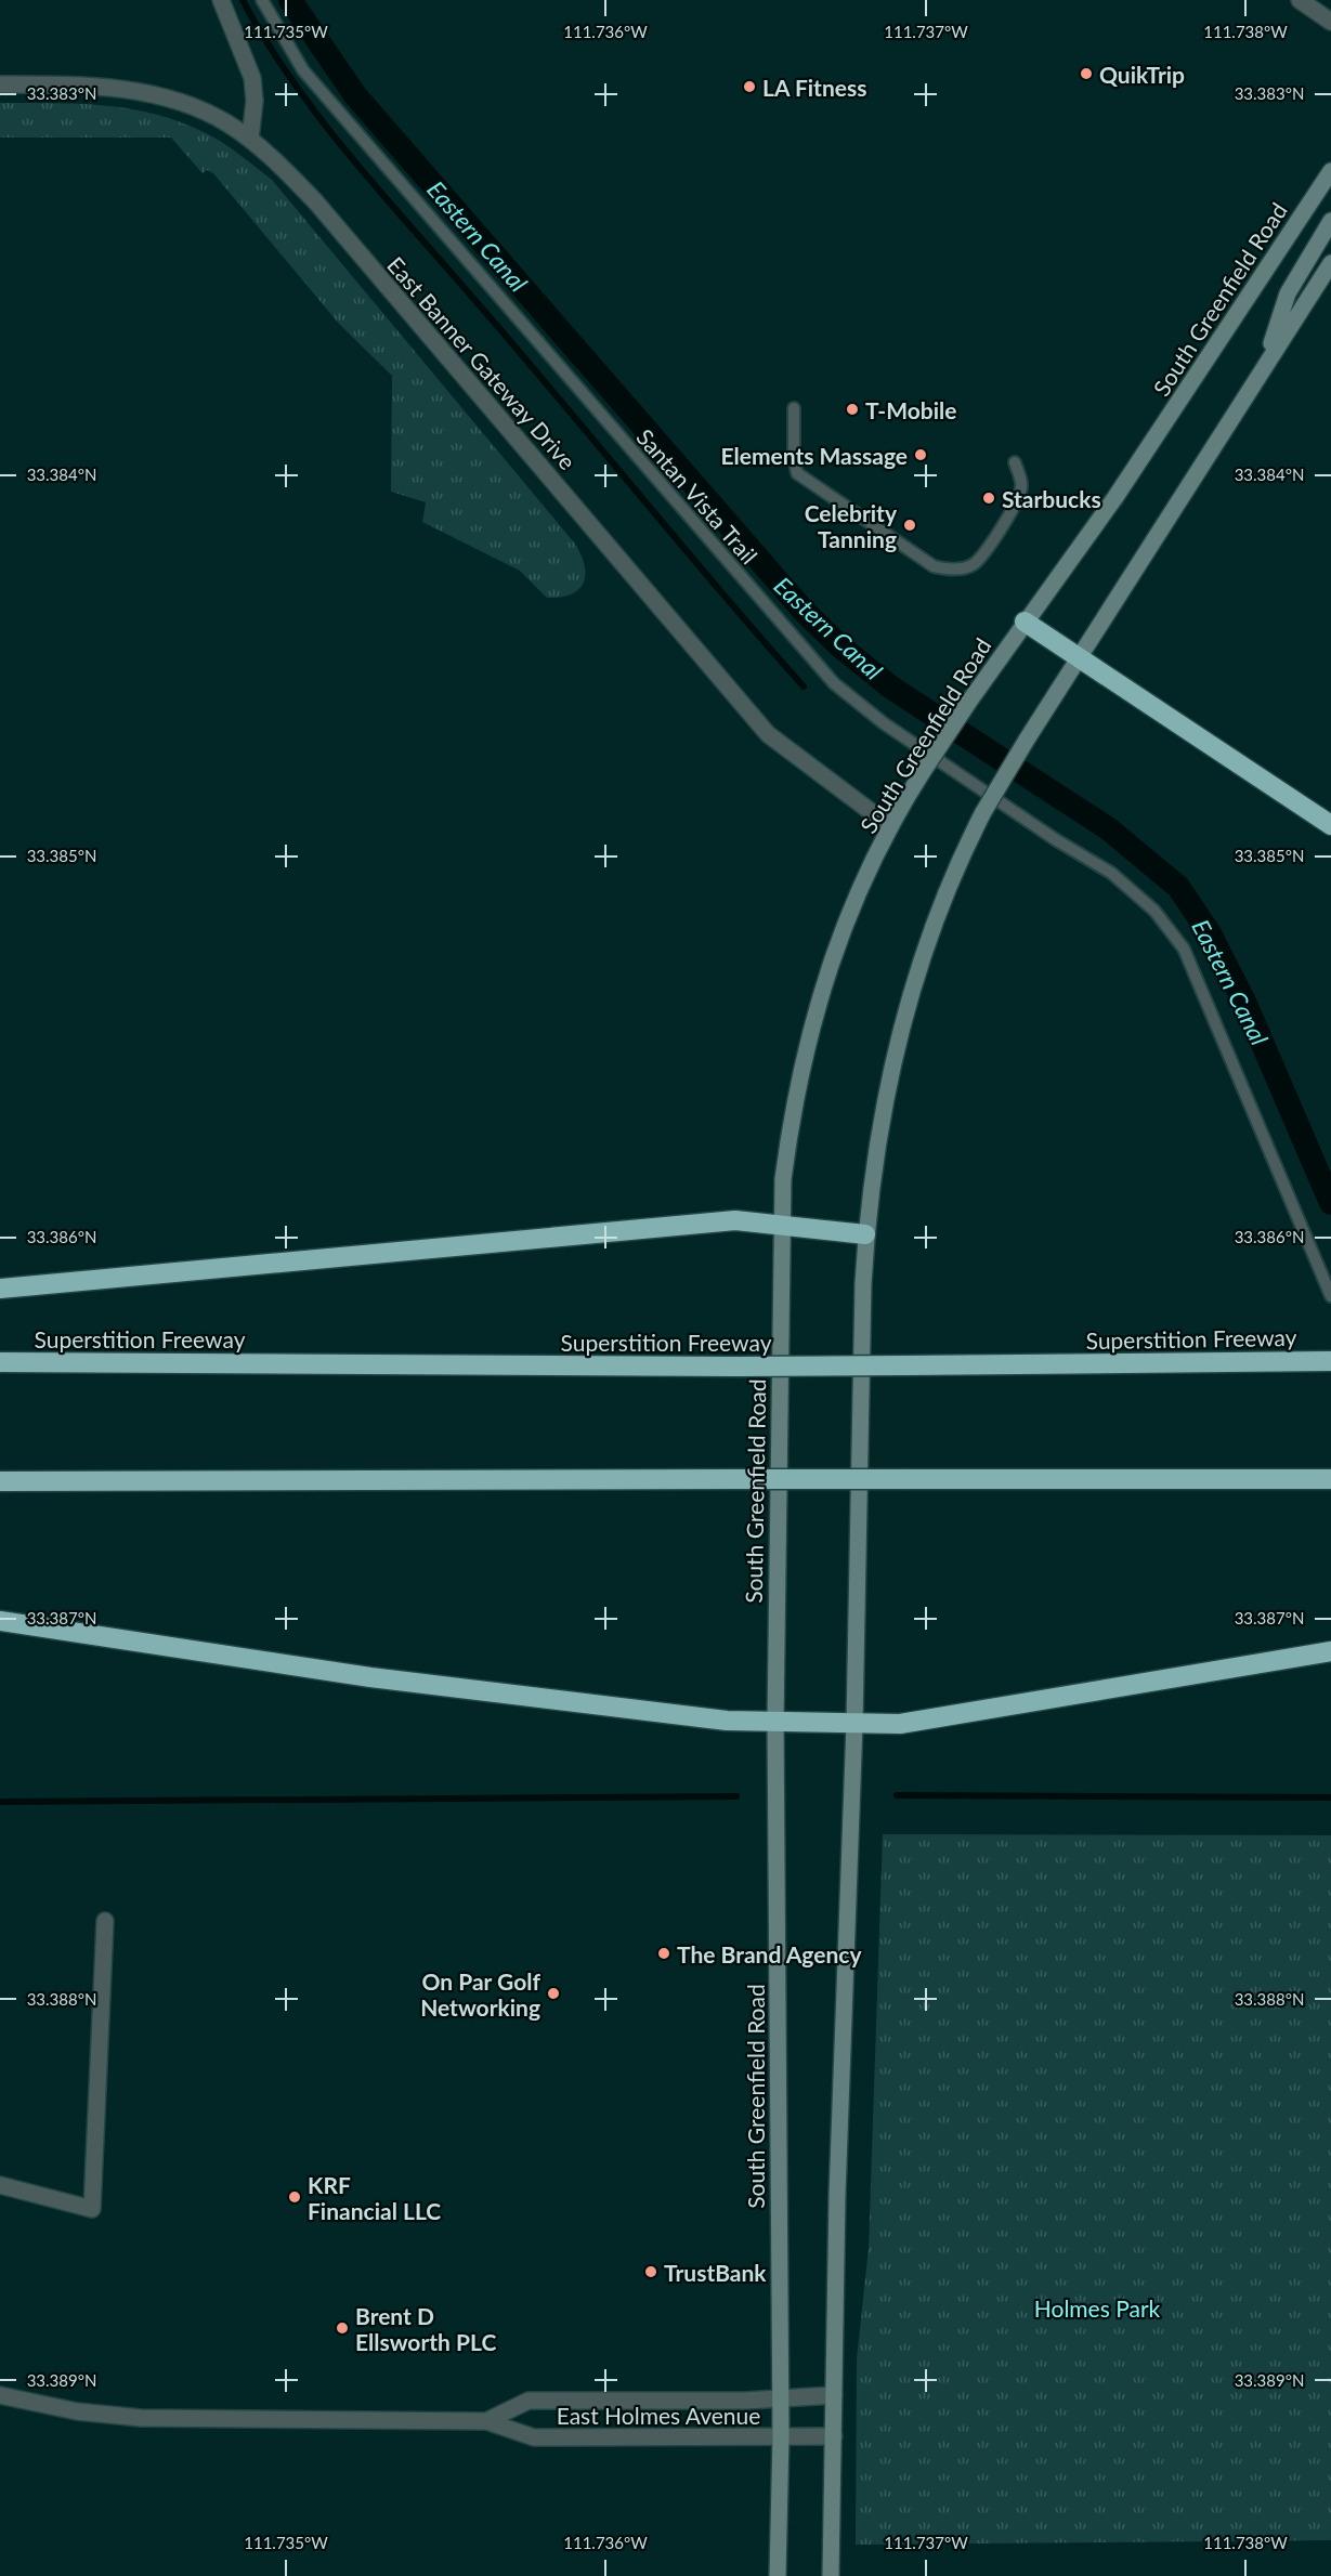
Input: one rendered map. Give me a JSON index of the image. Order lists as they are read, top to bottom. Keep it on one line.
{"streets":{"highway":["Superstition Freeway"],"main road":["South Greenfield Road"],"street":["East Banner Gateway Drive","East Holmes Avenue"],"lane":["Santan Vista Trail"]},"crossings":[["South Greenfield Road","East Banner Gateway Drive"],["South Greenfield Road","East Holmes Avenue"]],"water":["Eastern Canal"],"parks":["Holmes Park"],"places":["QuikTrip","LA Fitness","T-Mobile","Elements Massage","Starbucks","Celebrity Tanning","The Brand Agency","On Par Golf Networking","KRF Financial LLC","TrustBank","Brent D Ellsworth PLC"],"coordinates":["111.735°W","111.736°W","111.737°W","111.738°W","33.383°N","33.384°N","33.385°N","33.386°N","33.387°N","33.388°N","33.389°N"]}
